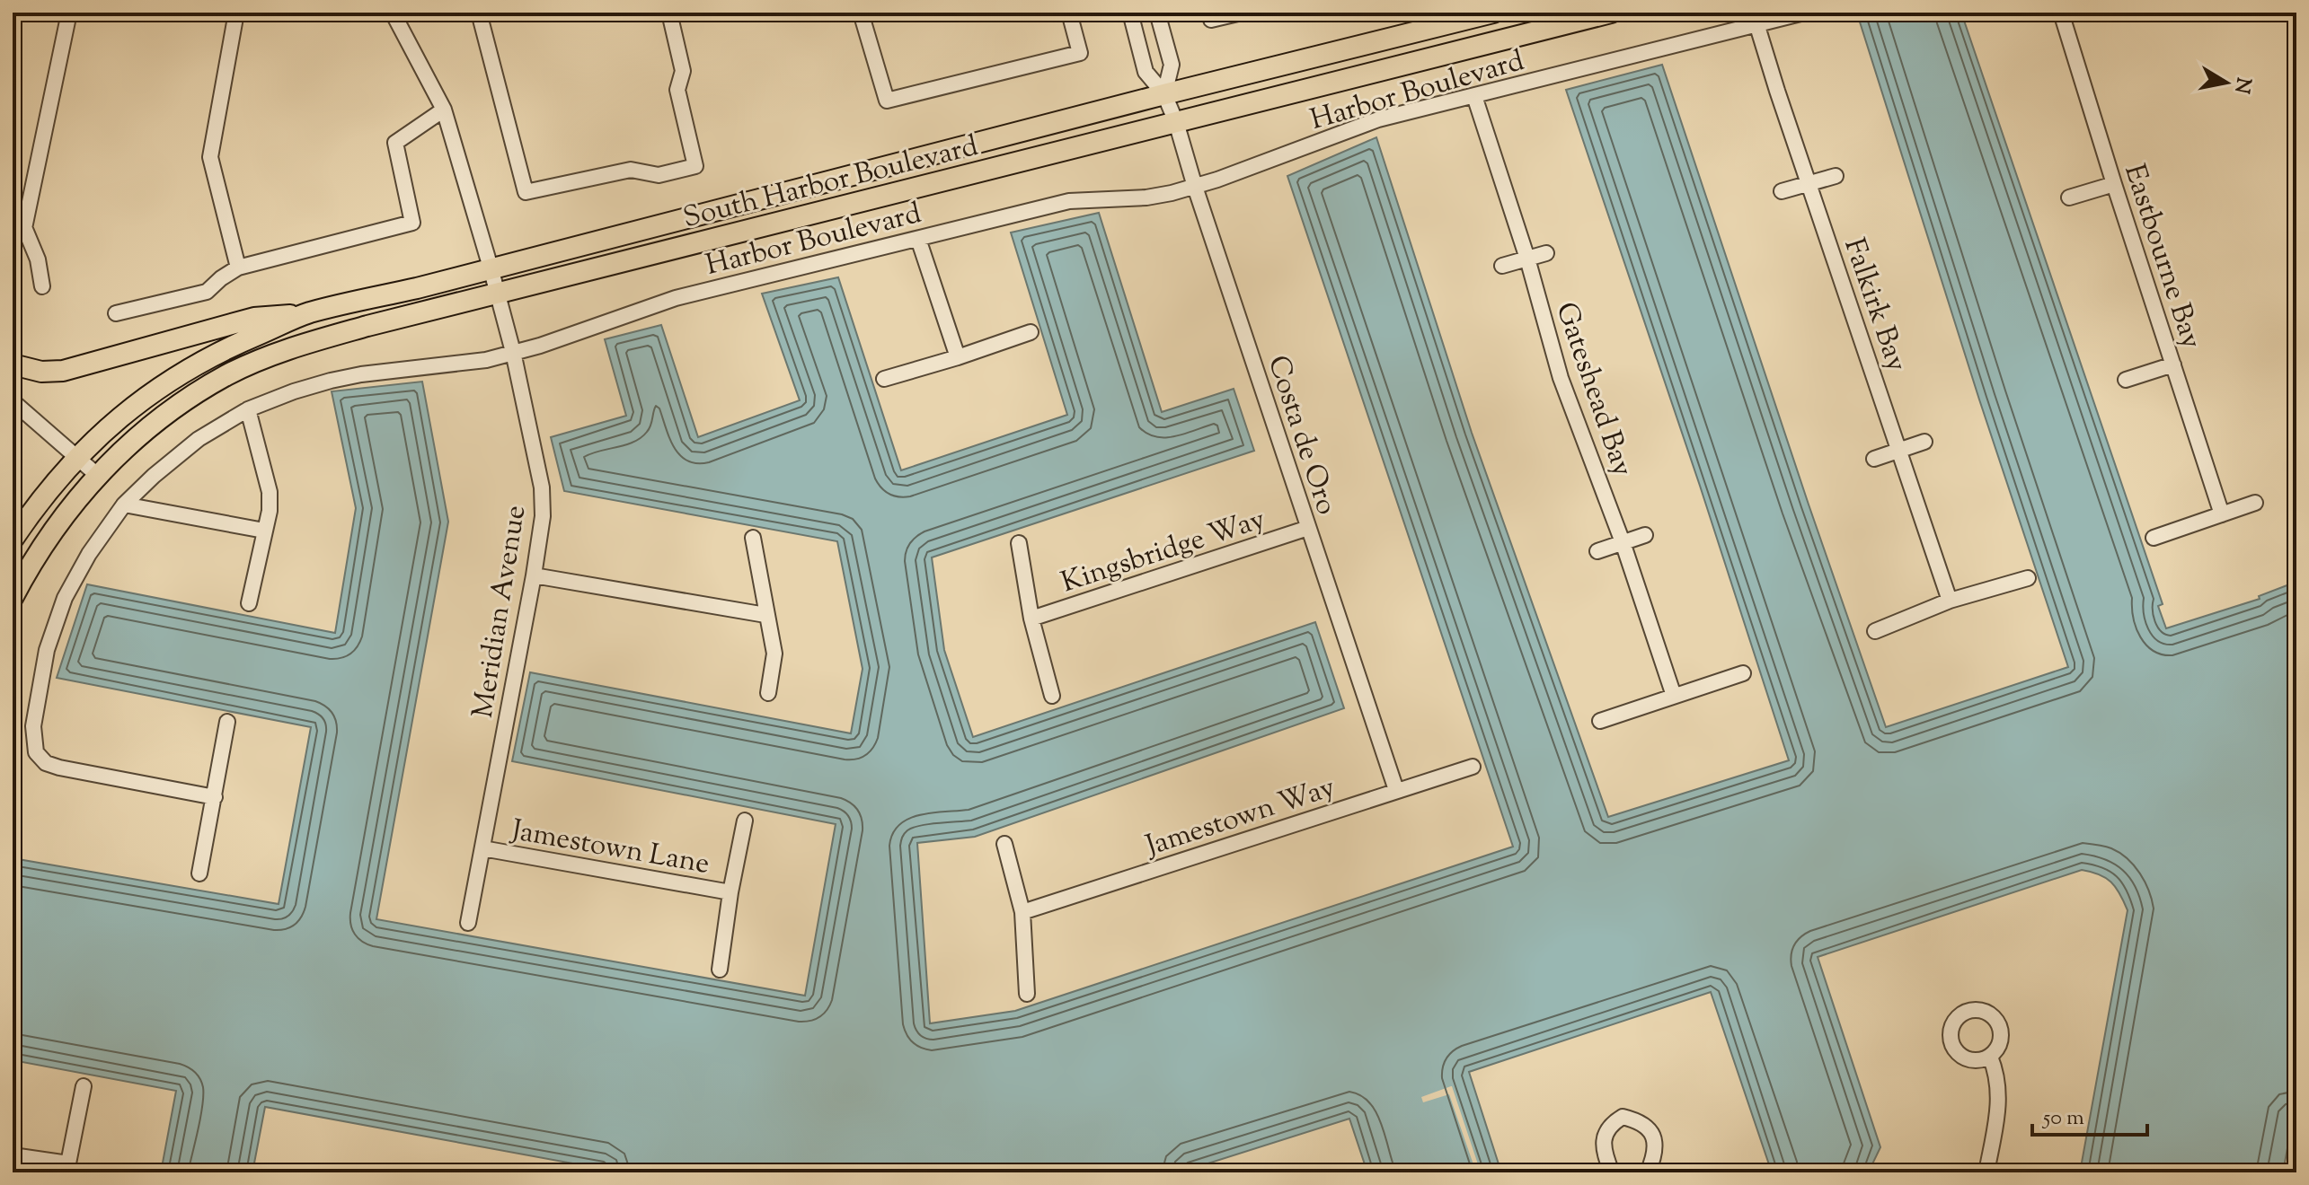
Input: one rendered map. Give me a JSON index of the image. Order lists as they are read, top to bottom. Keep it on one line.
{"streets":{"main road":["South Harbor Boulevard"],"street":["Harbor Boulevard","Eastbourne Bay","Falkirk Bay","Gateshead Bay","Costa de Oro","Kingsbridge Way","Meridian Avenue","Jamestown Way","Jamestown Lane"]},"crossings":[["Harbor Boulevard","Falkirk Bay"],["Harbor Boulevard","Gateshead Bay"],["Harbor Boulevard","Costa de Oro"],["Harbor Boulevard","Meridian Avenue"],["South Harbor Boulevard","Costa de Oro"],["South Harbor Boulevard","Meridian Avenue"],["Costa de Oro","Kingsbridge Way"],["Costa de Oro","Jamestown Way"],["Meridian Avenue","Jamestown Lane"]],"scale_bar":"50 m","north":"right"}
